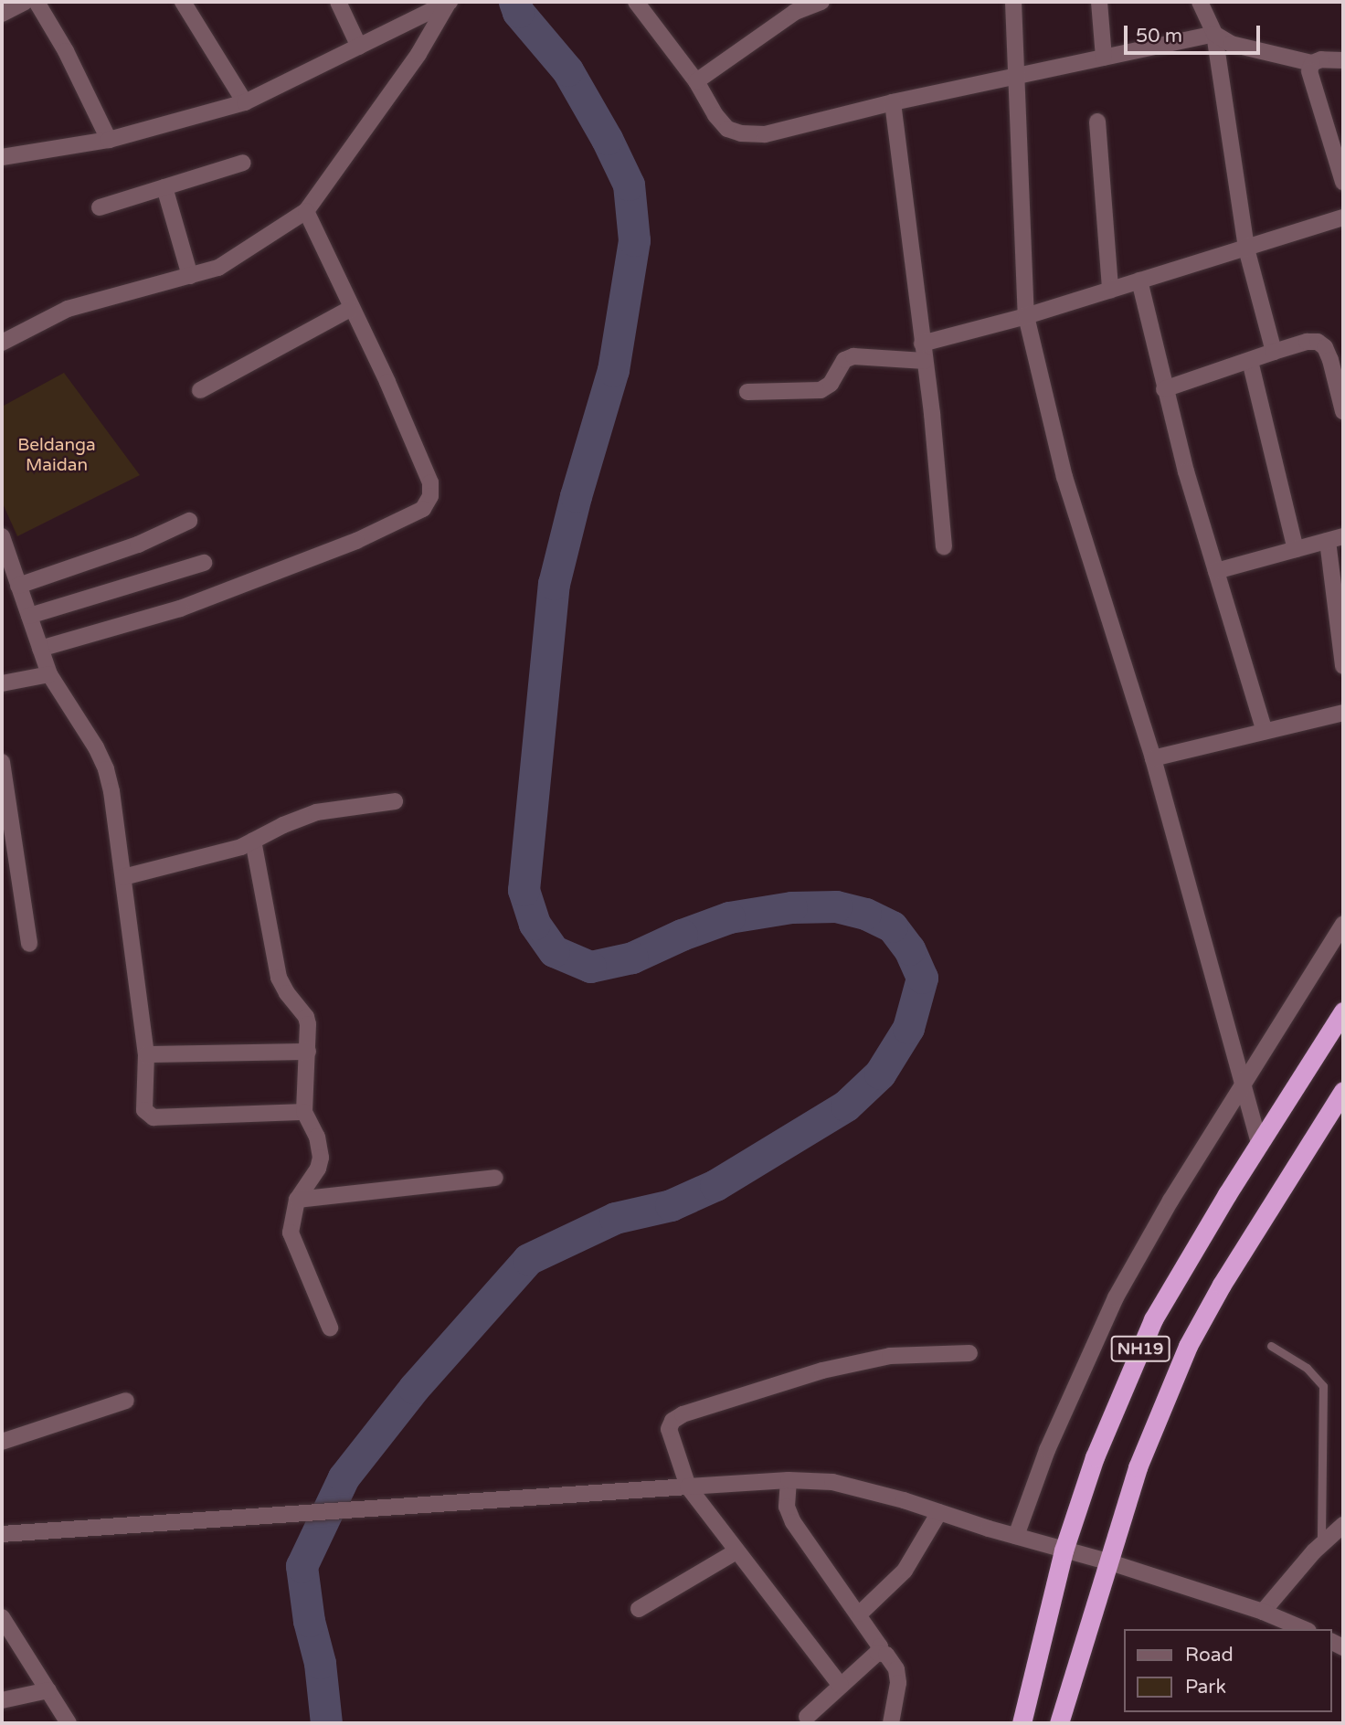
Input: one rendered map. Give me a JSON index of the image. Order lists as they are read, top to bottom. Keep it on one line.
{"streets":{"highway":["NH19"]},"parks":["Beldanga Maidan"],"legend":["Road","Park"],"scale_bar":"50 m"}
